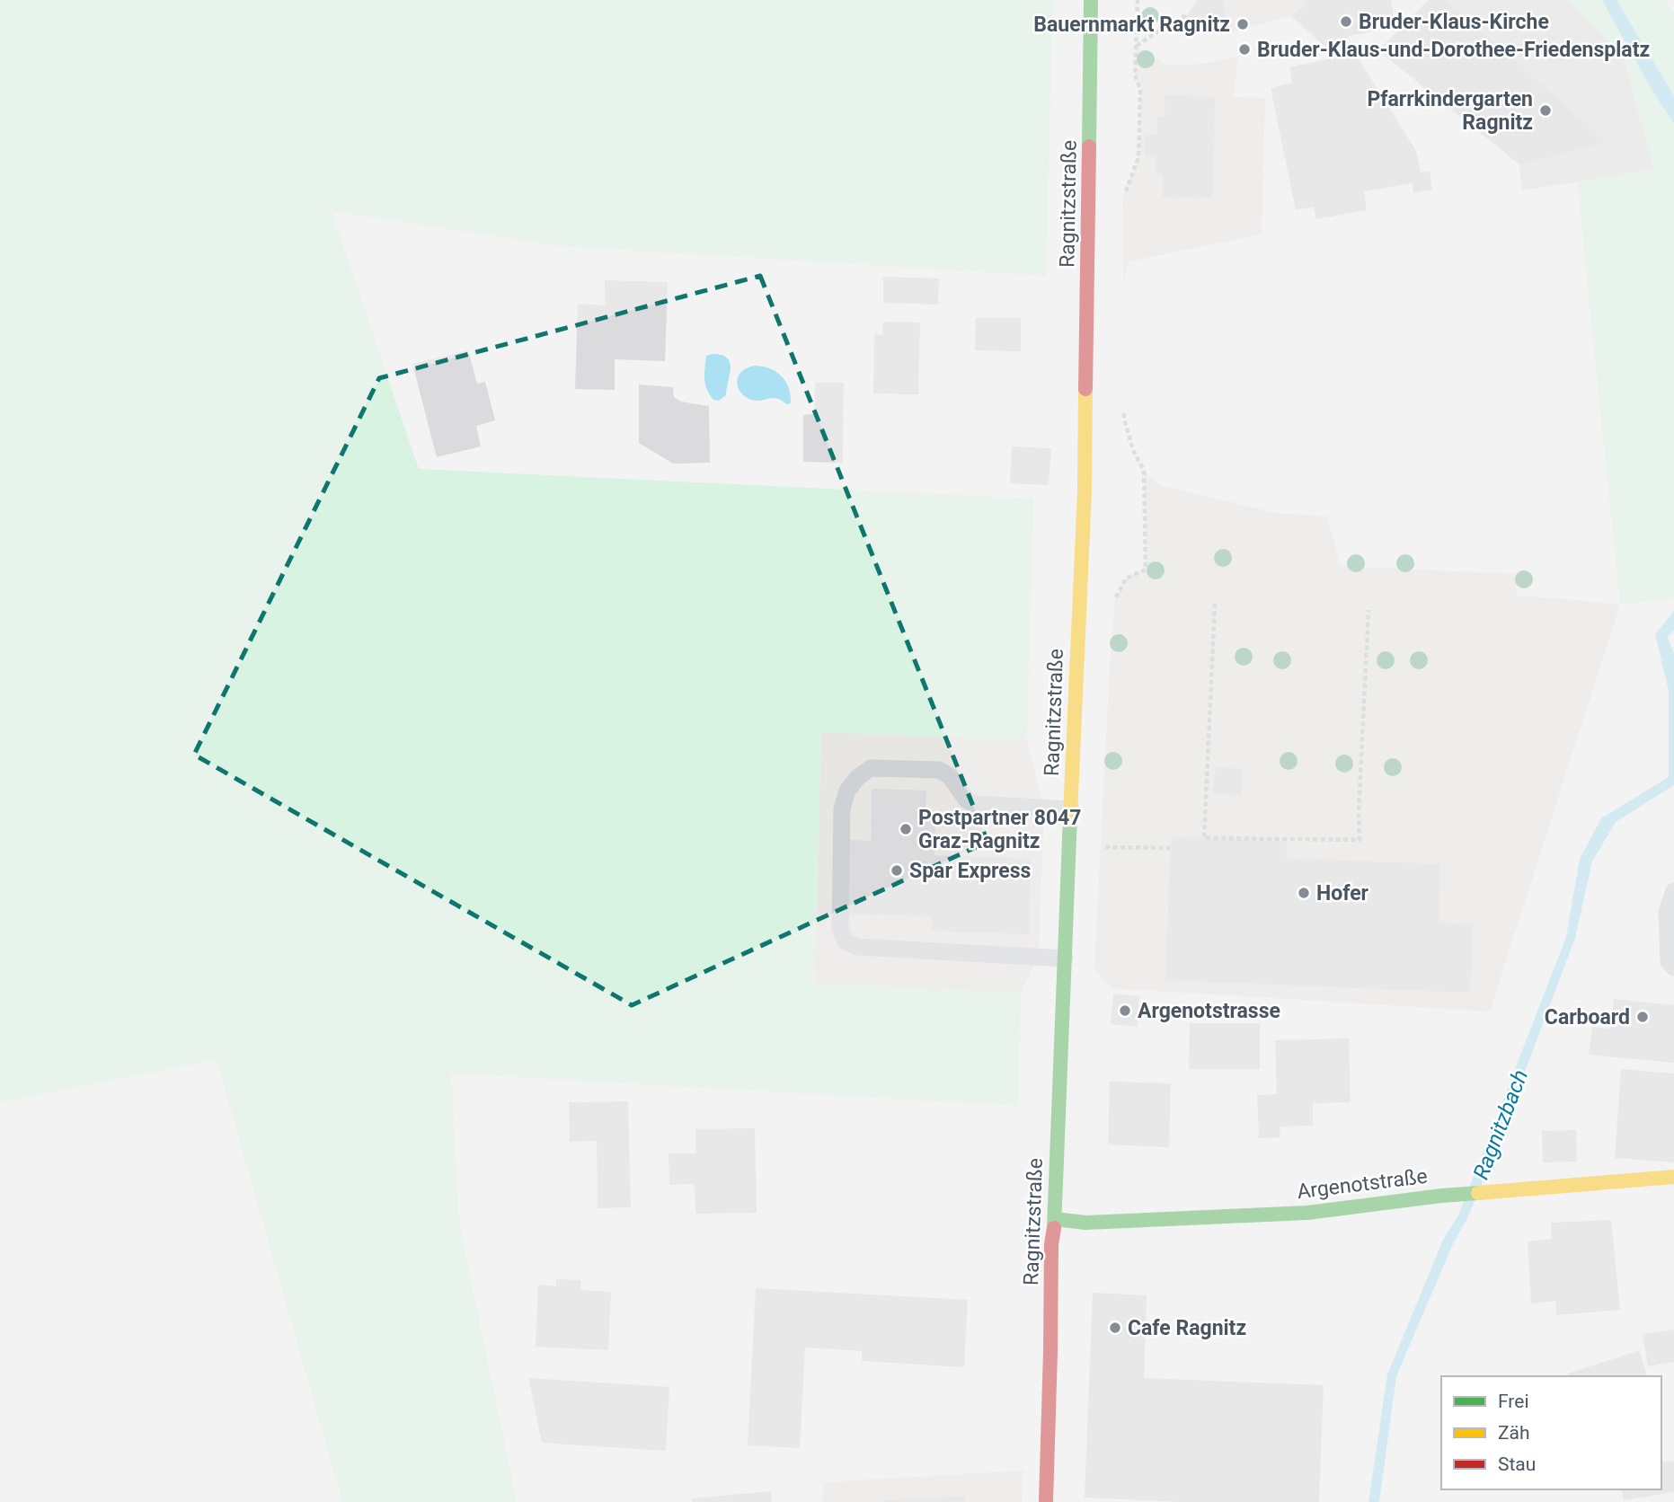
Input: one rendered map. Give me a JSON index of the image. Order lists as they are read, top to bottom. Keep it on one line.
{"streets":{"main road":["Ragnitzstraße","Argenotstraße"]},"crossings":[["Ragnitzstraße","Argenotstraße"]],"water":["Ragnitzbach"],"places":["Bruder-Klaus-Kirche","Bauernmarkt Ragnitz","Bruder-Klaus-und-Dorothee-Friedensplatz","Pfarrkindergarten Ragnitz","Postpartner 8047 Graz-Ragnitz","Spar Express","Hofer","Argenotstrasse","Carboard","Cafe Ragnitz"],"legend":["Frei","Zäh","Stau"]}
